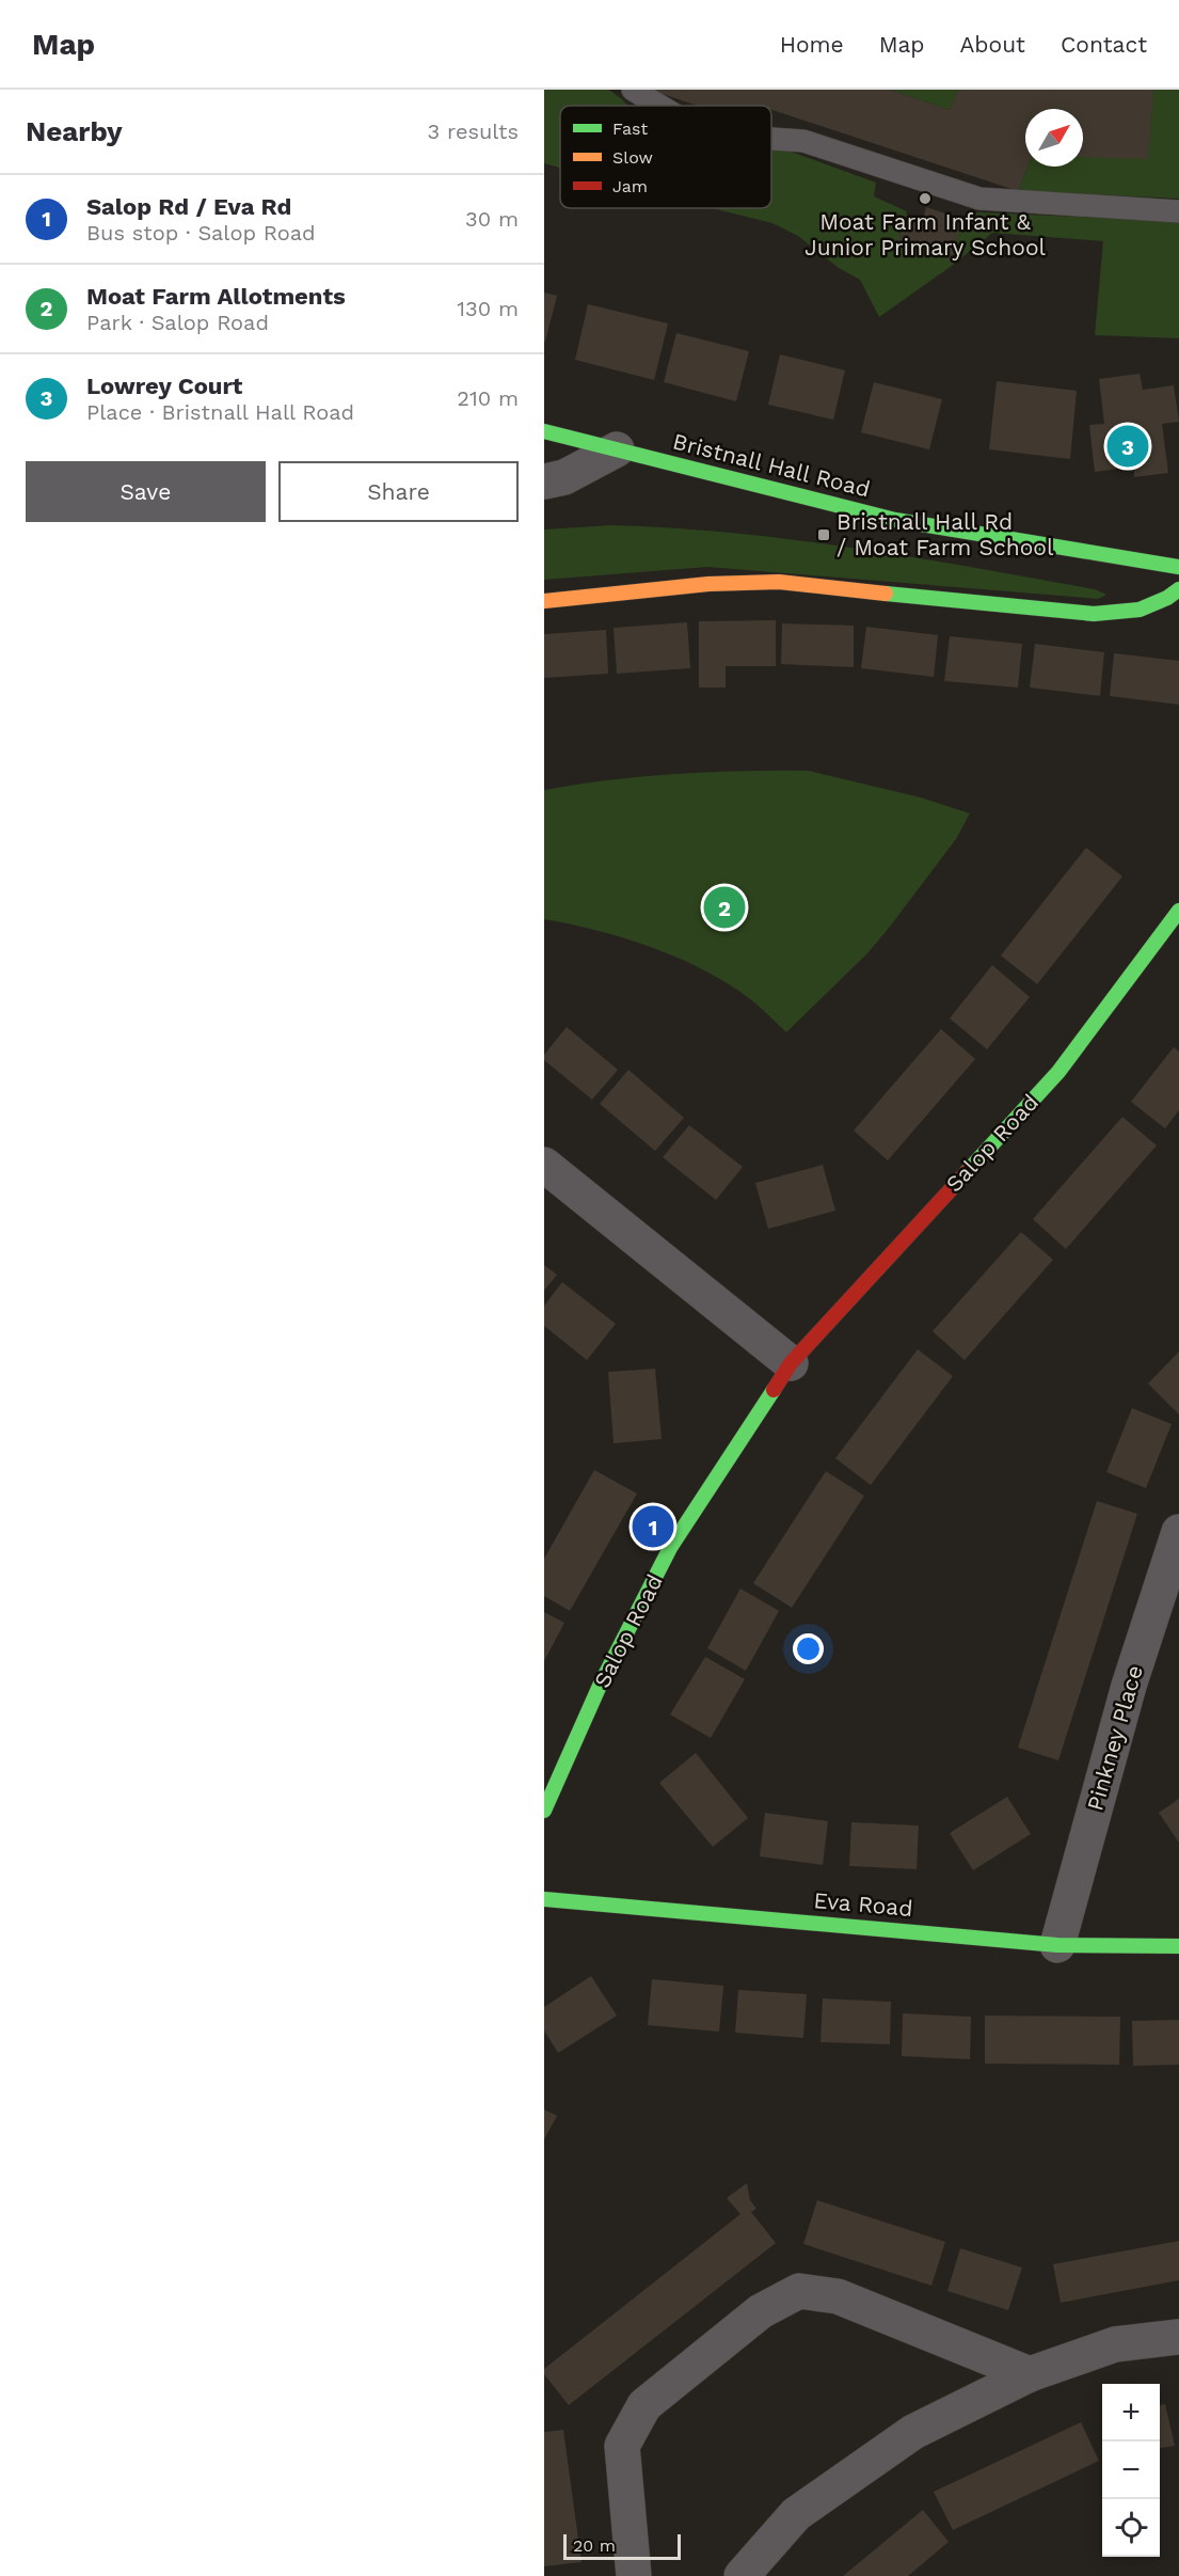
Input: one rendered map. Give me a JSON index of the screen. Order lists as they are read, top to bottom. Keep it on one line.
{"streets":{"street":["Bristnall Hall Road","Salop Road","Pinkney Place","Eva Road"]},"crossings":[["Pinkney Place","Eva Road"]],"places":{"other":["Moat Farm Infant & Junior Primary School"],"transit":["Bristnall Hall Rd / Moat Farm School"]},"legend":["Fast","Slow","Jam"],"scale_bar":"20 m","north":"top right","page":{"header":"Map","nav":["Home","Map","About","Contact"],"heading":["Nearby","3 results"],"list":[{"mark":"1","name":"Salop Rd / Eva Rd","note":"Bus stop · Salop Road","value":"30 m"},{"mark":"2","name":"Moat Farm Allotments","note":"Park · Salop Road","value":"130 m"},{"mark":"3","name":"Lowrey Court","note":"Place · Bristnall Hall Road","value":"210 m"}],"pins":["3","2","1"],"buttons":["Save","Share"],"map_buttons":["+","−"],"scale":"20 m"}}
